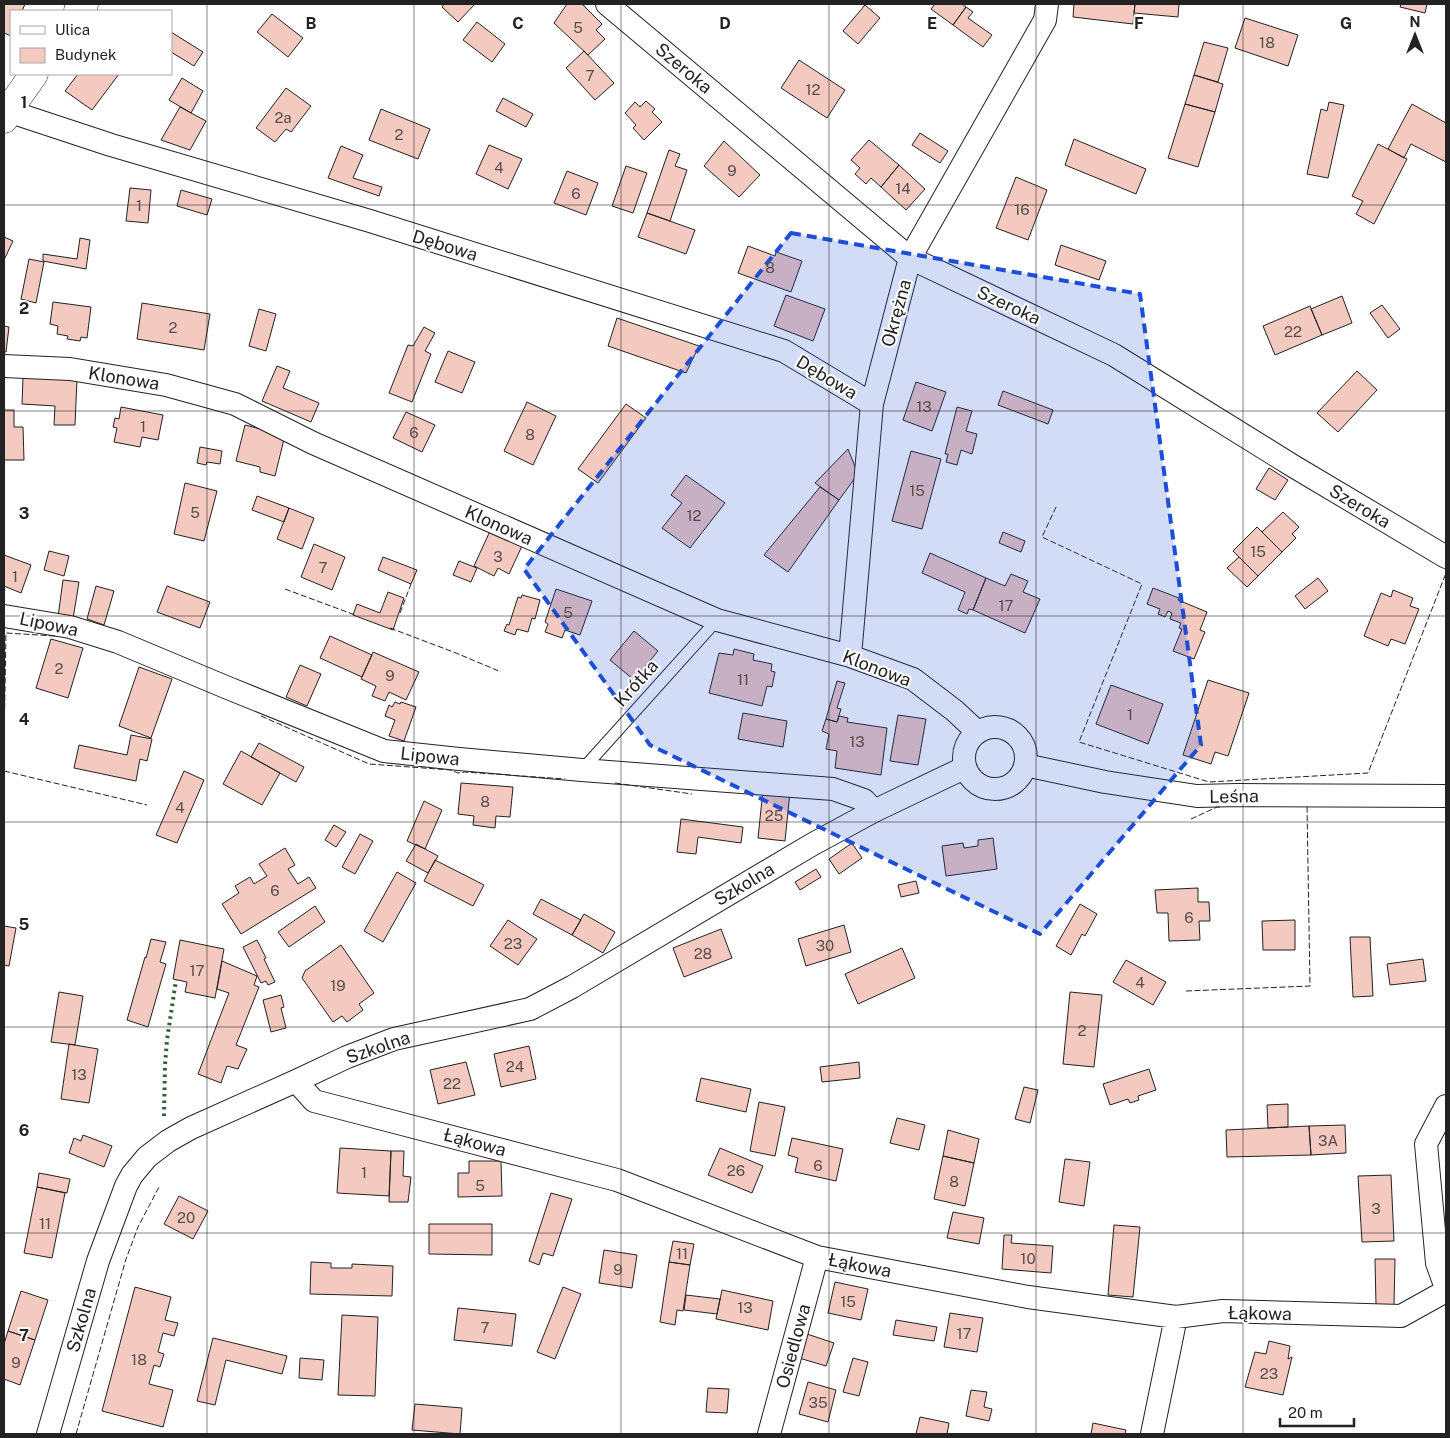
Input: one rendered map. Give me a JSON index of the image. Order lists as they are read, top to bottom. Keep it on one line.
{"streets":{"street":["Szeroka","Dębowa","Okrężna","Klonowa","Lipowa","Leśna","Szkolna","Łąkowa","Osiedlowa"],"lane":["Krótka"]},"crossings":[["Szeroka","Okrężna"],["Dębowa","Okrężna"],["Okrężna","Klonowa"],["Klonowa","Krótka"],["Klonowa","Leśna"],["Lipowa","Krótka"],["Lipowa","Szkolna"],["Szkolna","Łąkowa"],["Łąkowa","Osiedlowa"]],"house_numbers":["5","18","7","12","2a","2","4","9","14","6","1","16","8","2","22","13","1","6","8","15","5","12","15","3","7","1","17","5","2","9","11","1","13","8","4","25","6","6","23","30","28","17","4","19","2","24","13","22","3A","6","26","1","8","5","3","20","11","11","10","9","15","13","7","17","18","9","23","35"],"legend":["Ulica","Budynek"],"scale_bar":"20 m","north":"top","grid":{"columns":["B","C","D","E","F","G"],"rows":["1","2","3","4","5","6","7"]}}
